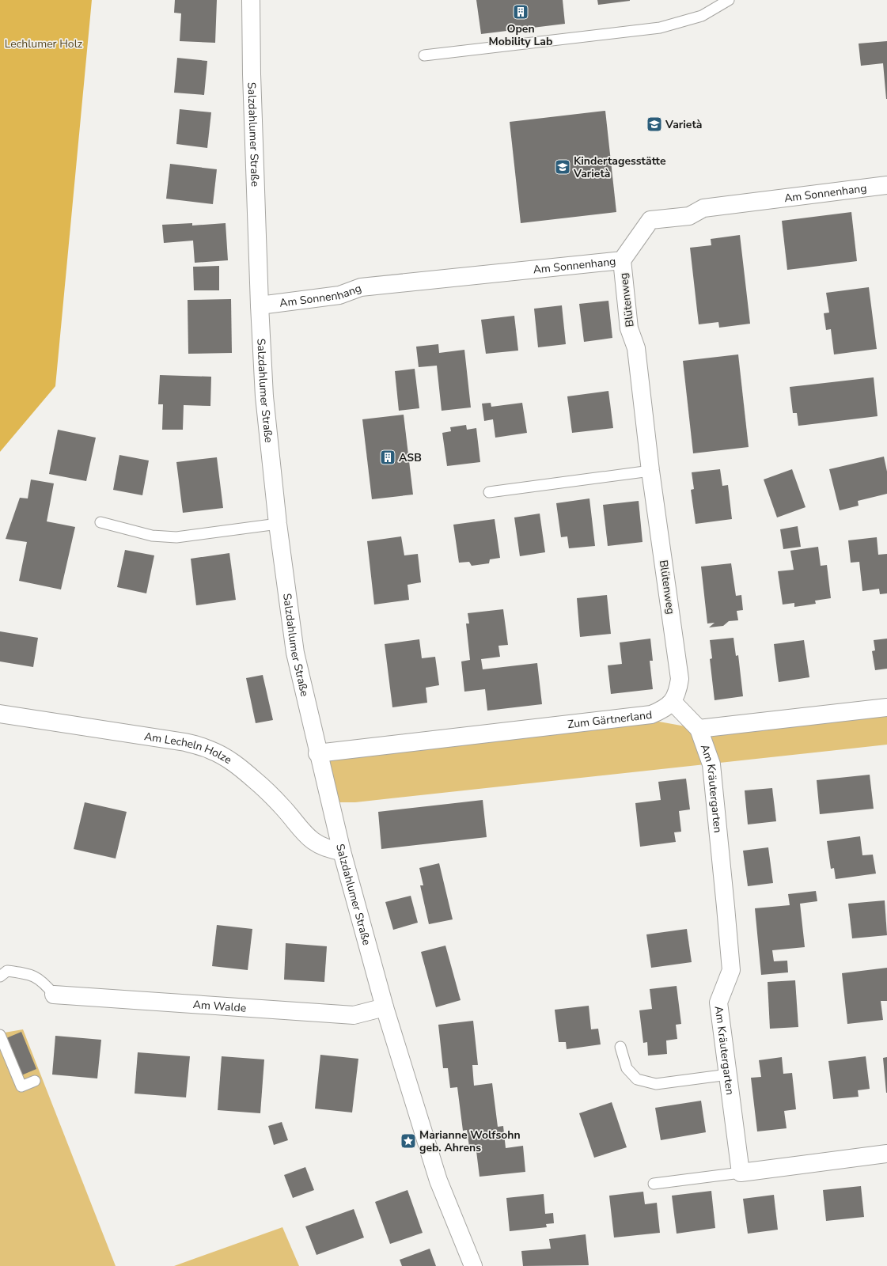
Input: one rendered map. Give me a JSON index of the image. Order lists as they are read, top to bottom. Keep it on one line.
{"streets":{"street":["Salzdahlumer Straße","Am Sonnenhang","Blütenweg","Zum Gärtnerland","Am Lecheln Holze","Am Kräutergarten","Am Walde"]},"crossings":[["Salzdahlumer Straße","Am Sonnenhang"],["Salzdahlumer Straße","Zum Gärtnerland"],["Salzdahlumer Straße","Am Lecheln Holze"],["Salzdahlumer Straße","Am Walde"],["Am Sonnenhang","Blütenweg"],["Blütenweg","Zum Gärtnerland"]],"parks":["Lechlumer Holz"],"places":{"building":["Open Mobility Lab","ASB"],"school or university":["Varietà","Kindertagesstätte Varietà"],"place":["Marianne Wolfsohn geb. Ahrens"]}}
